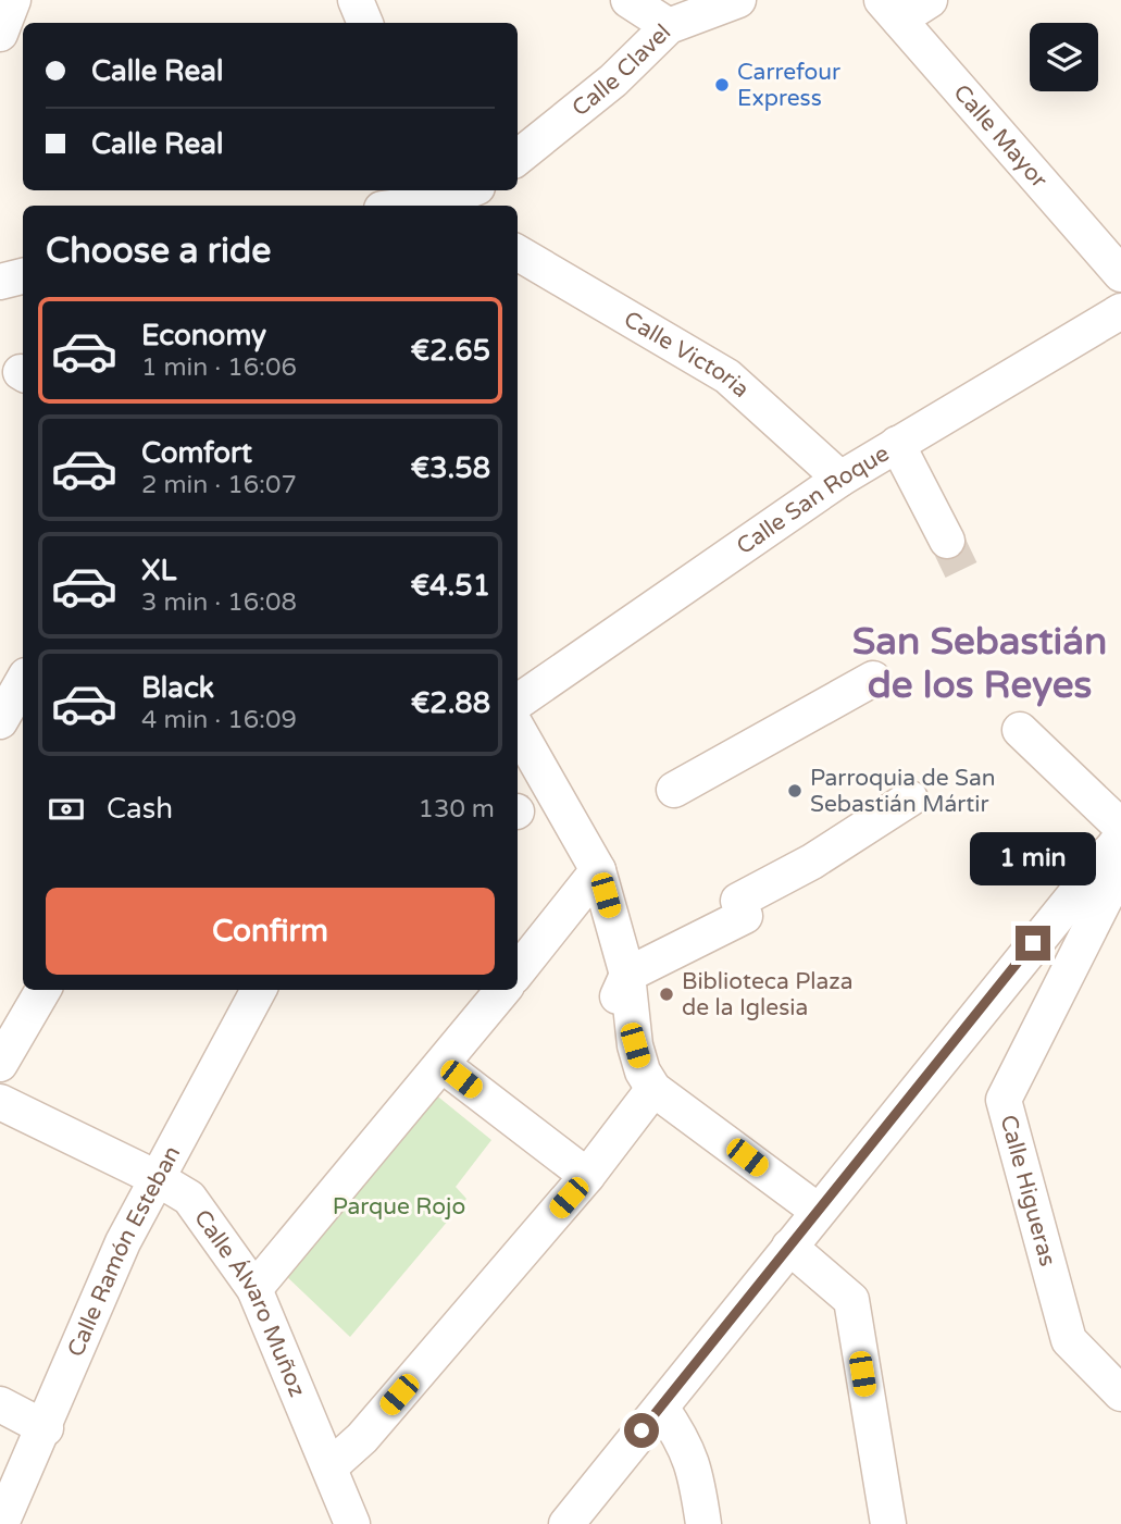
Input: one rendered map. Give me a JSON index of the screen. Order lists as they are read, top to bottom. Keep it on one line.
{"streets":{"street":["Calle Clavel","Calle Mayor","Calle Victoria","Calle San Roque","Calle Higueras","Calle Ramón Esteban","Calle Álvaro Muñoz"]},"crossings":[["Calle Victoria","Calle San Roque"],["Calle Ramón Esteban","Calle Álvaro Muñoz"]],"districts":["San Sebastián de los Reyes"],"parks":["Parque Rojo"],"places":["Carrefour Express","Parroquia de San Sebastián Mártir","Biblioteca Plaza de la Iglesia"],"page":{"banner":["Calle Real","Calle Real"],"heading":"Choose a ride","list":[{"name":"Economy","note":"1 min · 16:06","value":"€2.65"},{"name":"Comfort","note":"2 min · 16:07","value":"€3.58"},{"name":"XL","note":"3 min · 16:08","value":"€4.51"},{"name":"Black","note":"4 min · 16:09","value":"€2.88"}],"pay":["Cash","130 m"],"bubble":"1 min","buttons":"Confirm"}}
